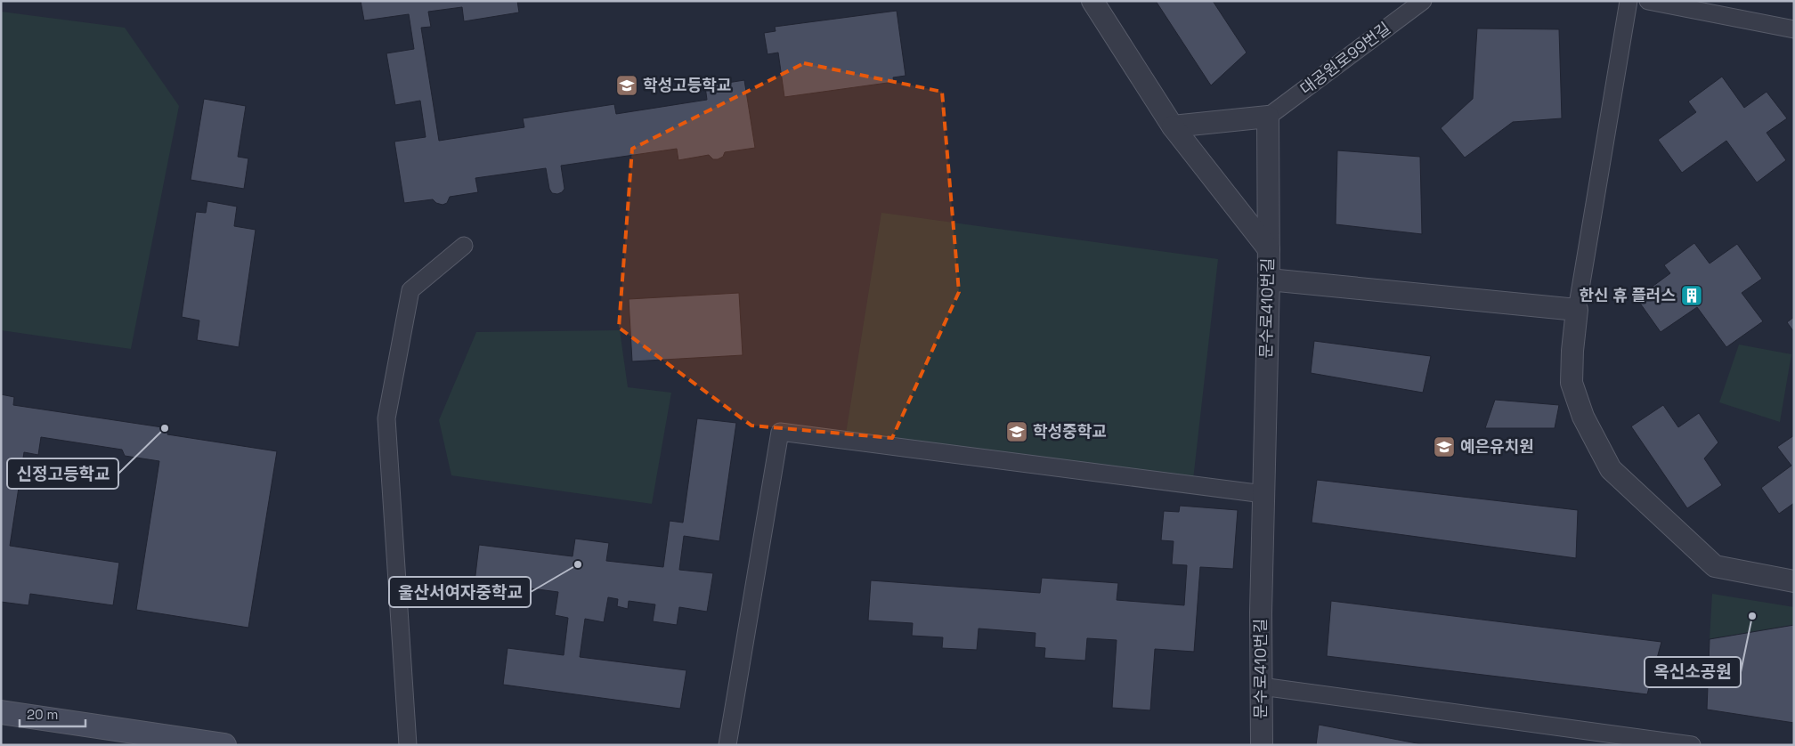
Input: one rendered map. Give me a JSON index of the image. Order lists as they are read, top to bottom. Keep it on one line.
{"streets":{"street":["대공원로99번길","문수로410번길"]},"crossings":[["대공원로99번길","문수로410번길"]],"places":{"school or university":["학성고등학교","학성중학교","예은유치원"],"building":["한신 휴 플러스"],"other":["신정고등학교","울산서여자중학교","옥신소공원"]},"scale_bar":"20 m"}
